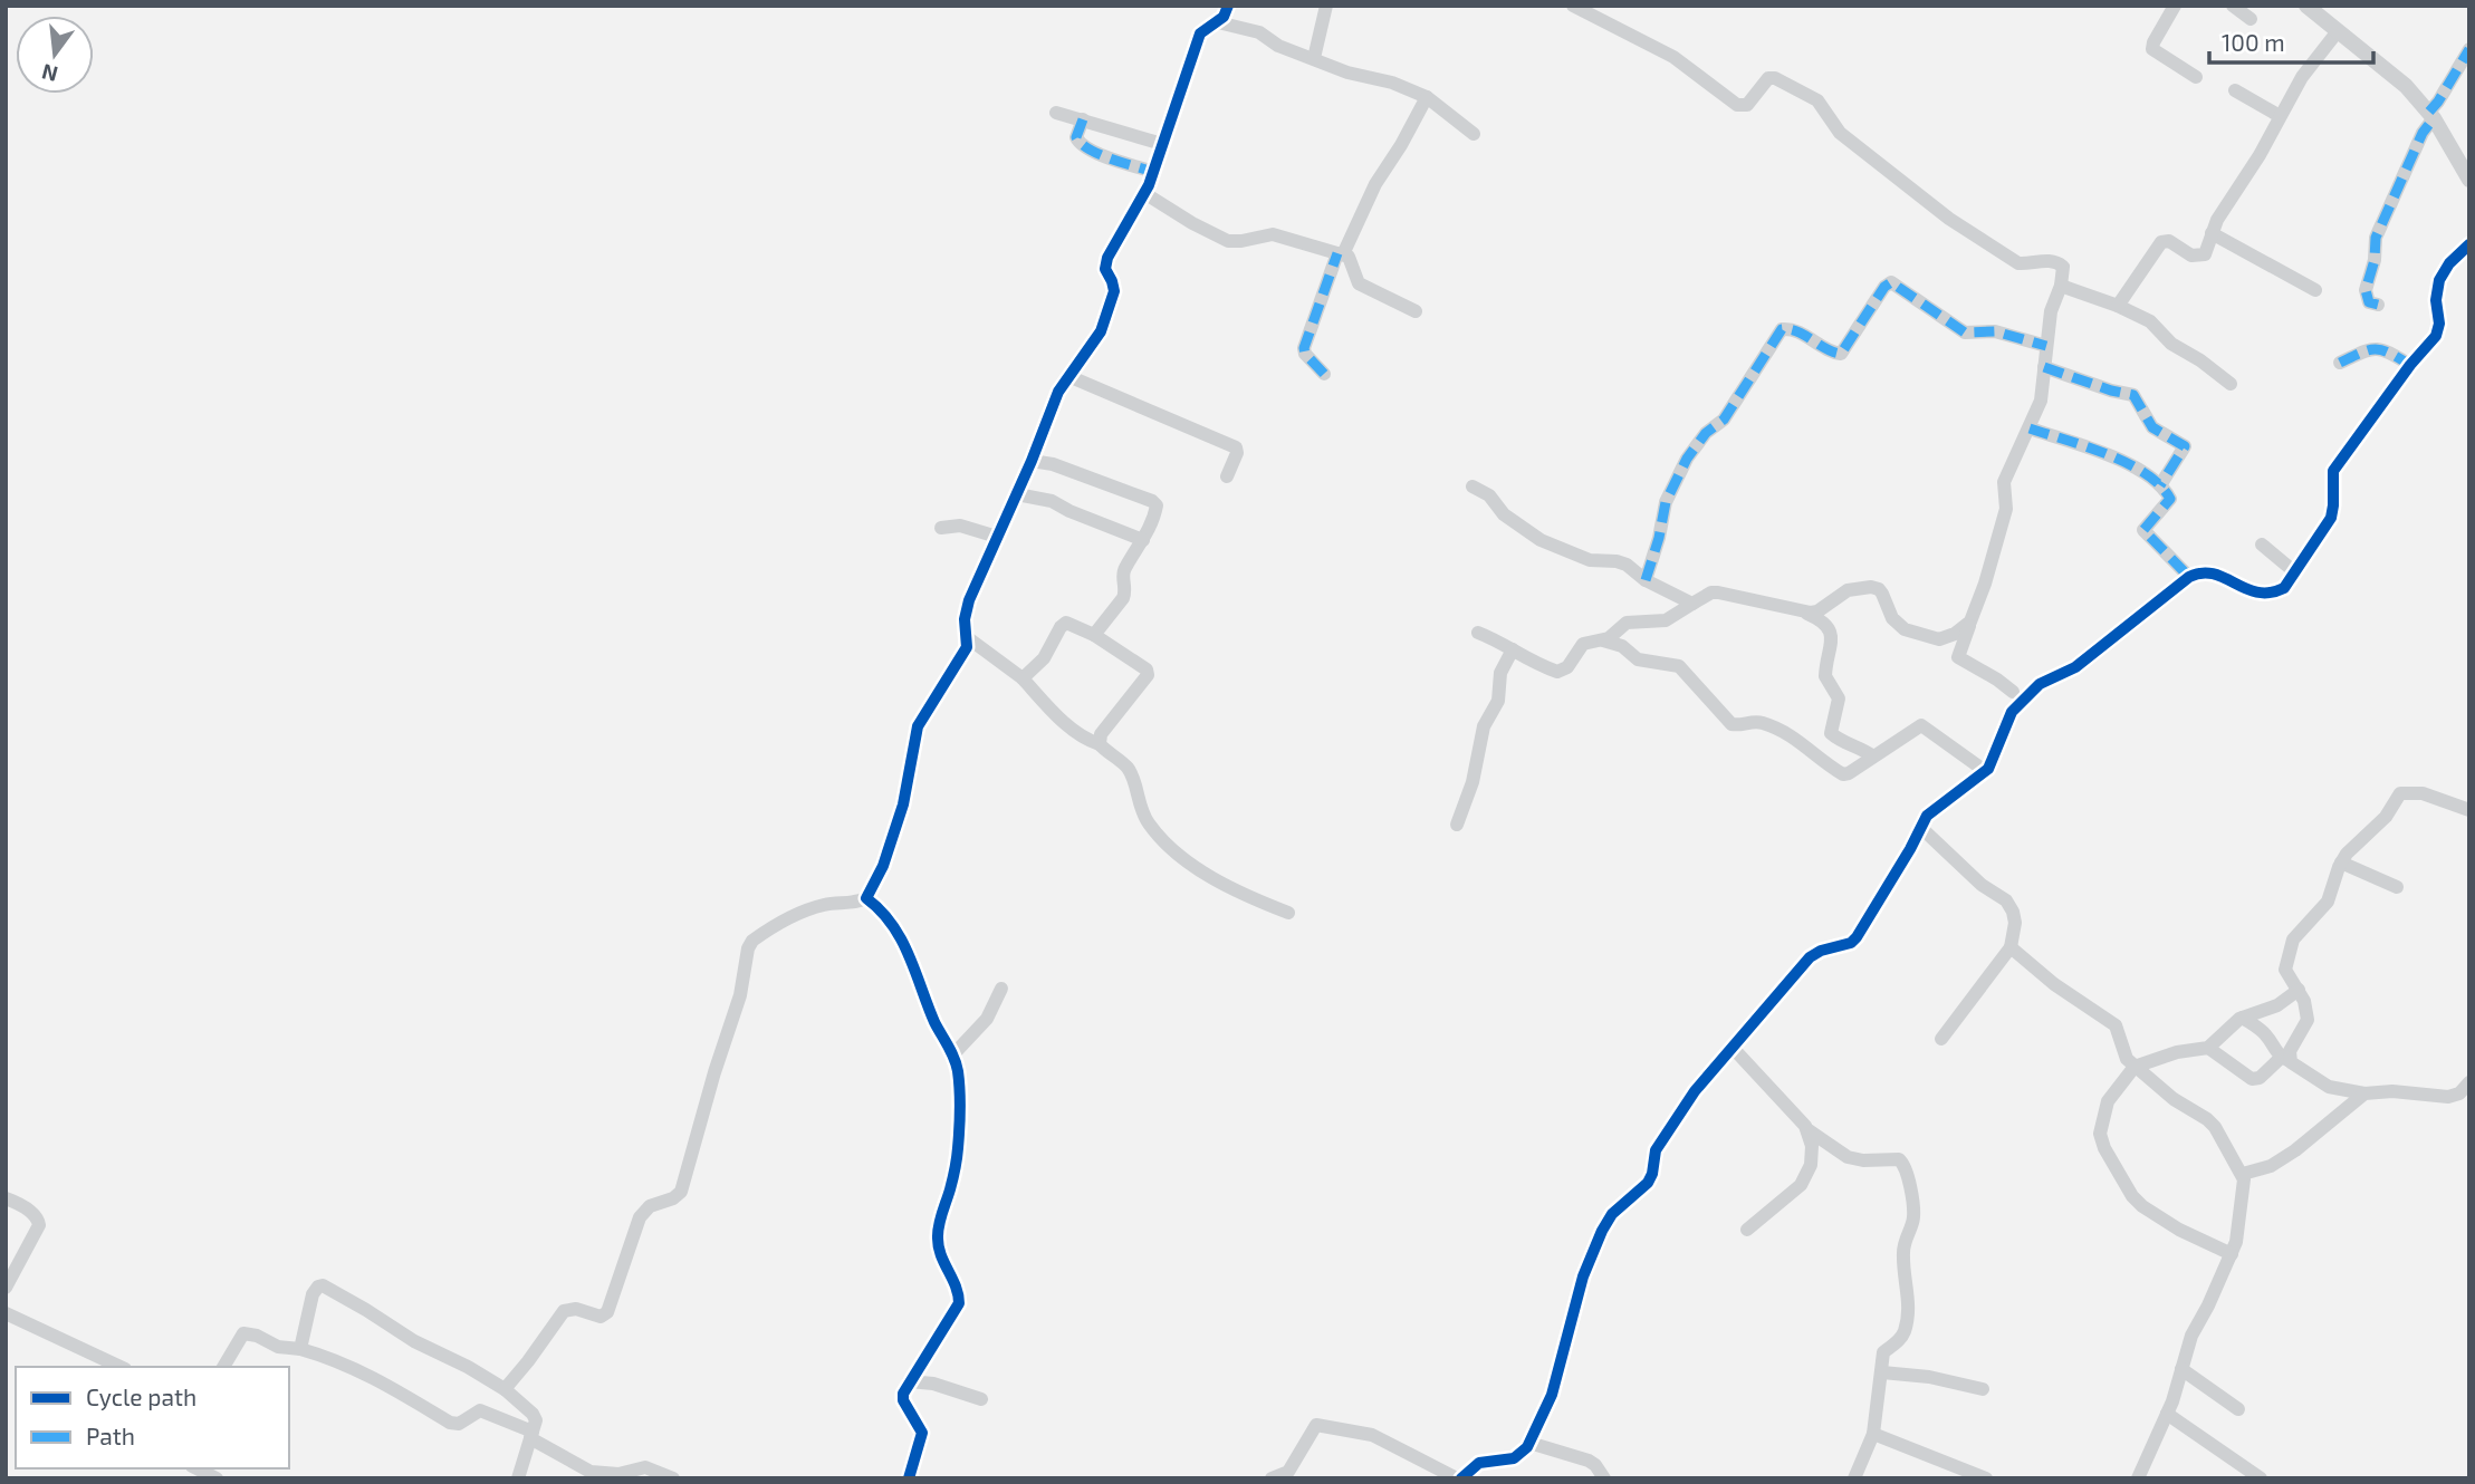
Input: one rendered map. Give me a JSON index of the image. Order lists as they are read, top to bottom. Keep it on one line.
{"legend":["Cycle path","Path"],"scale_bar":"100 m","north":"bottom"}
